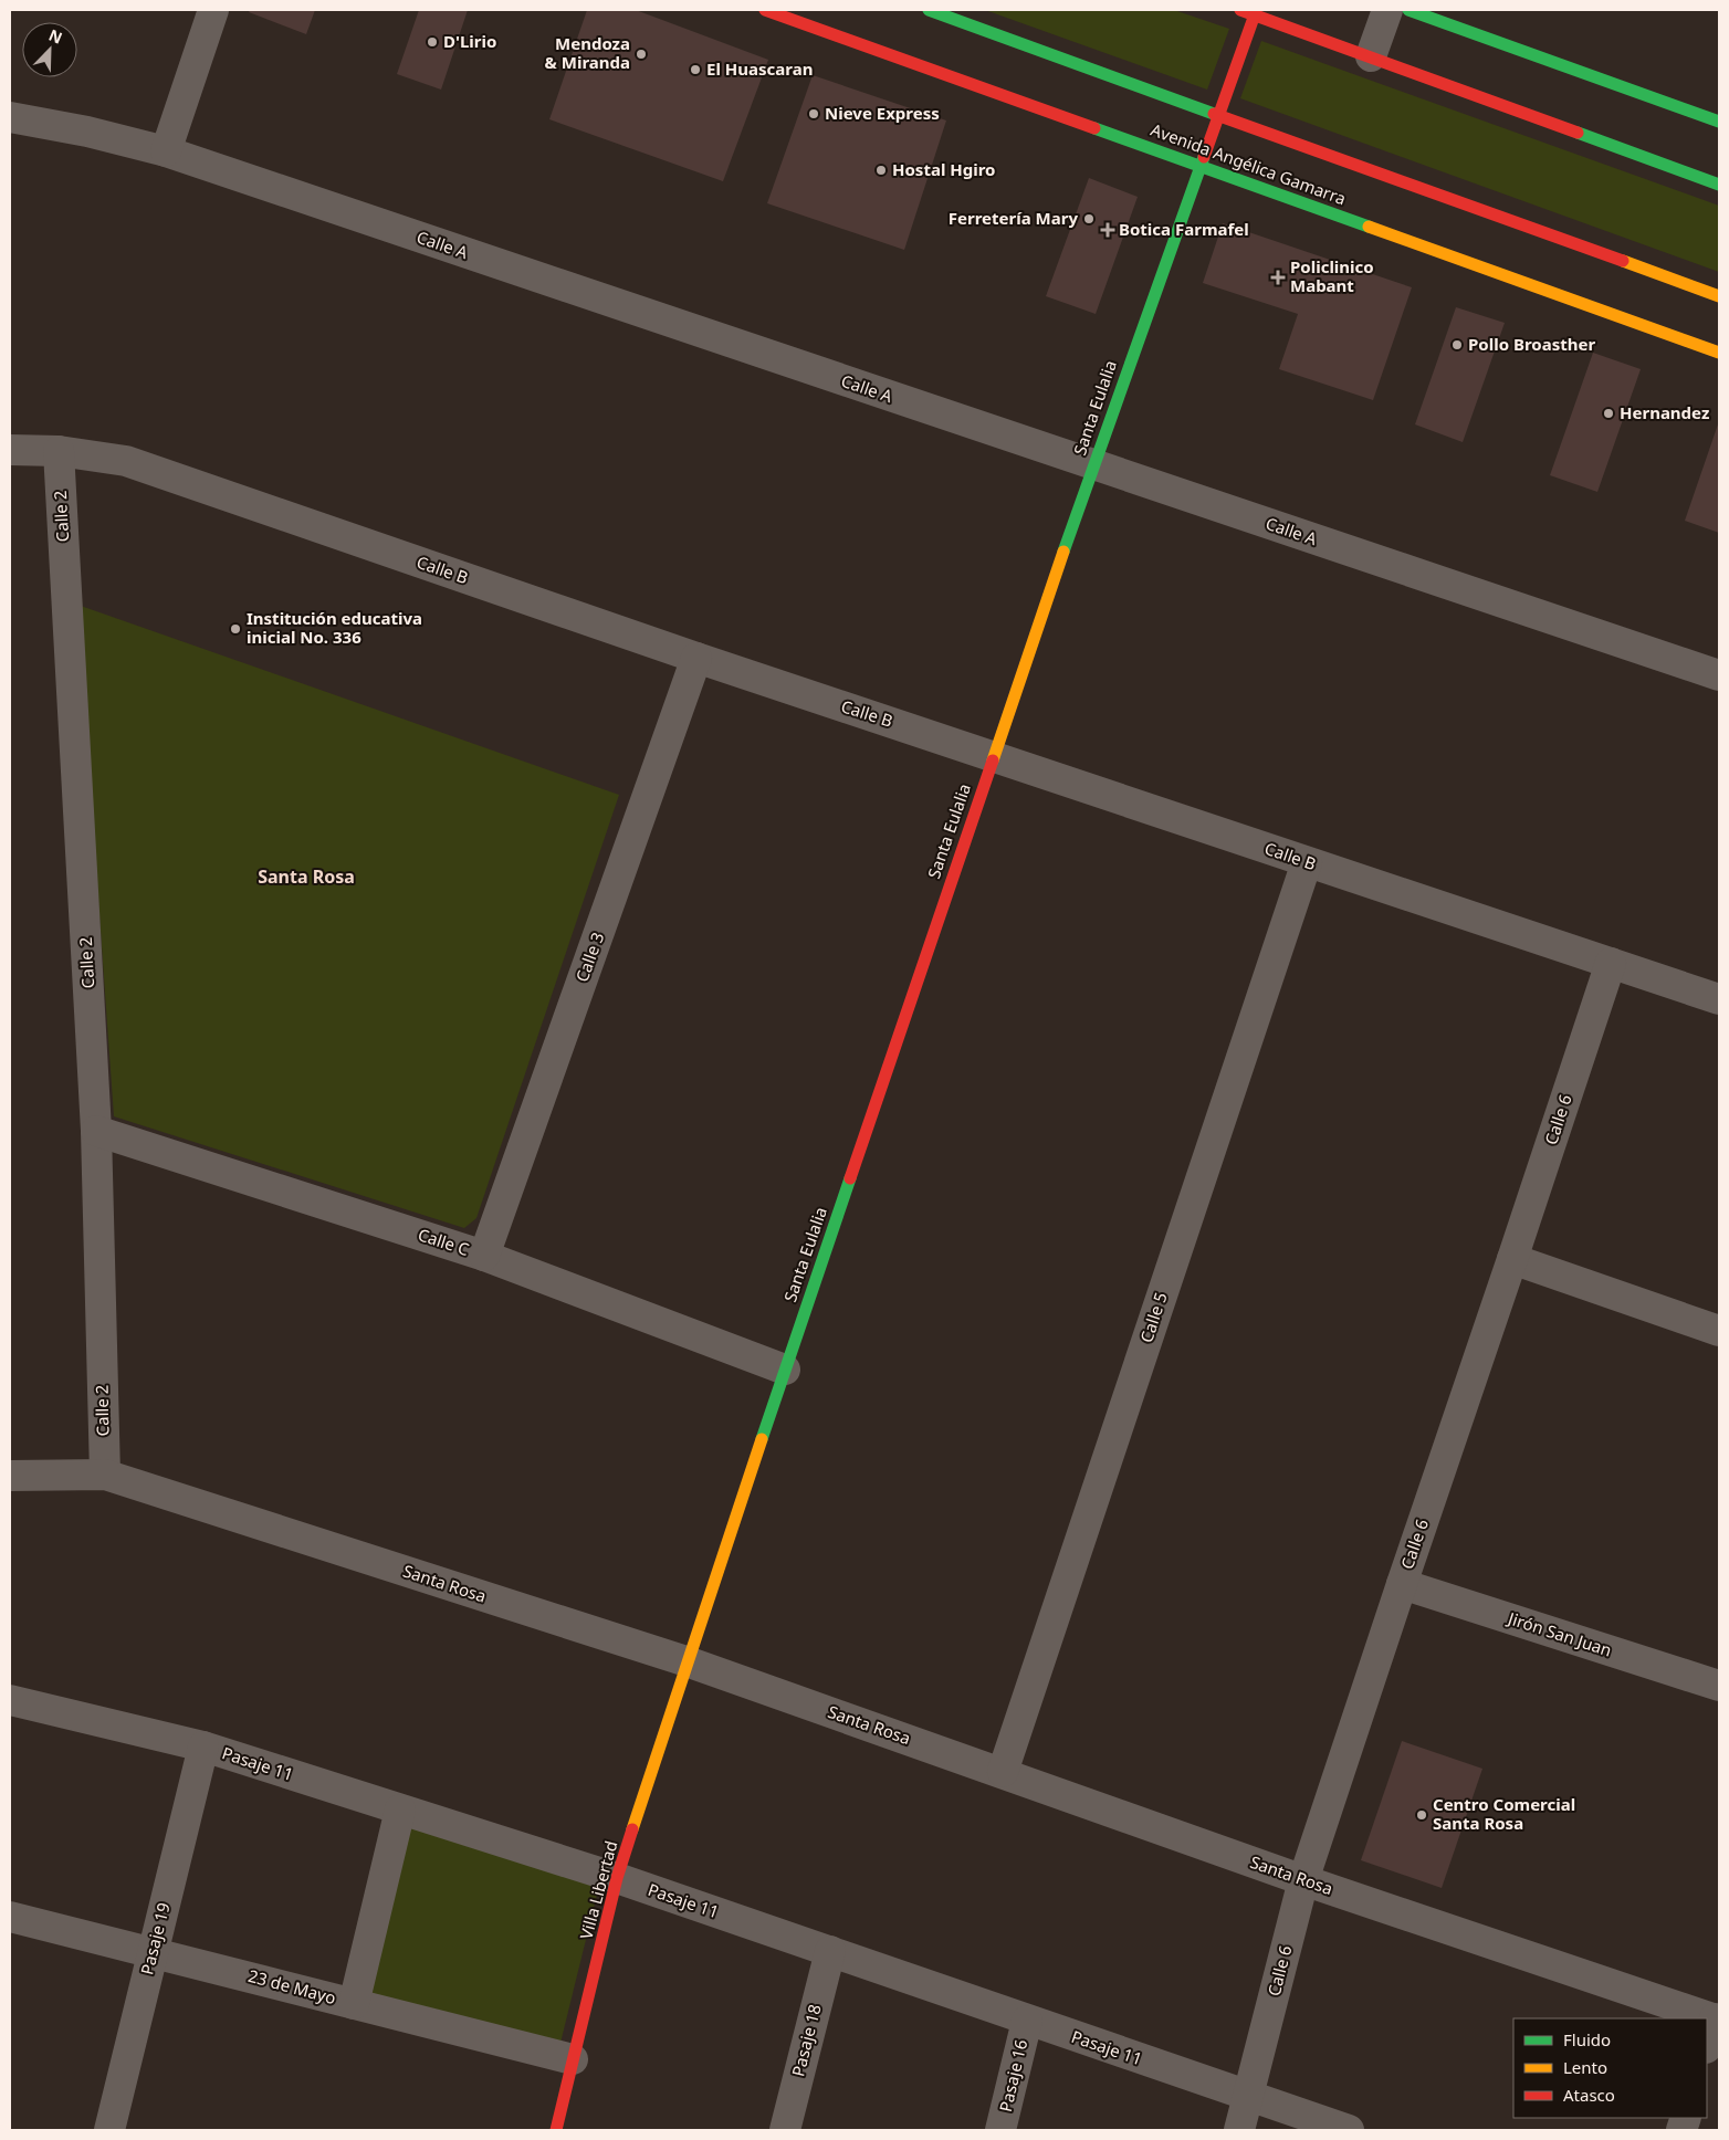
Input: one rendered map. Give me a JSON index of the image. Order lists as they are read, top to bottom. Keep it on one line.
{"streets":{"street":["Avenida Angélica Gamarra","Calle A","Santa Eulalia","Calle 2","Calle B","Calle 3","Calle 6","Calle C","Calle 5","Santa Rosa","Jirón San Juan","Pasaje 11","Villa Libertad","Pasaje 19","23 de Mayo","Pasaje 18","Pasaje 16"]},"crossings":[["Avenida Angélica Gamarra","Santa Eulalia"],["Calle A","Santa Eulalia"],["Santa Eulalia","Calle B"],["Santa Eulalia","Calle C"],["Santa Eulalia","Santa Rosa"],["Santa Eulalia","Villa Libertad"],["Calle 2","Calle B"],["Calle 2","Calle C"],["Calle 2","Santa Rosa"],["Calle B","Calle 3"],["Calle B","Calle 6"],["Calle B","Calle 5"],["Calle 3","Calle C"],["Calle 6","Santa Rosa"],["Calle 6","Jirón San Juan"],["Calle 6","Pasaje 11"],["Calle 5","Santa Rosa"],["Santa Rosa","Villa Libertad"],["Pasaje 11","Villa Libertad"],["Pasaje 11","Pasaje 19"],["Pasaje 11","Pasaje 18"],["Pasaje 11","Pasaje 16"],["Villa Libertad","23 de Mayo"],["Pasaje 19","23 de Mayo"]],"districts":["Santa Rosa"],"places":{"other":["D'Lirio","Mendoza & Miranda","El Huascaran","Nieve Express","Hostal Hgiro","Ferretería Mary","Pollo Broasther","Hernandez","Institución educativa inicial No. 336","Centro Comercial Santa Rosa"],"health":["Botica Farmafel","Policlinico Mabant"]},"legend":["Fluido","Lento","Atasco"],"north":"top right"}
